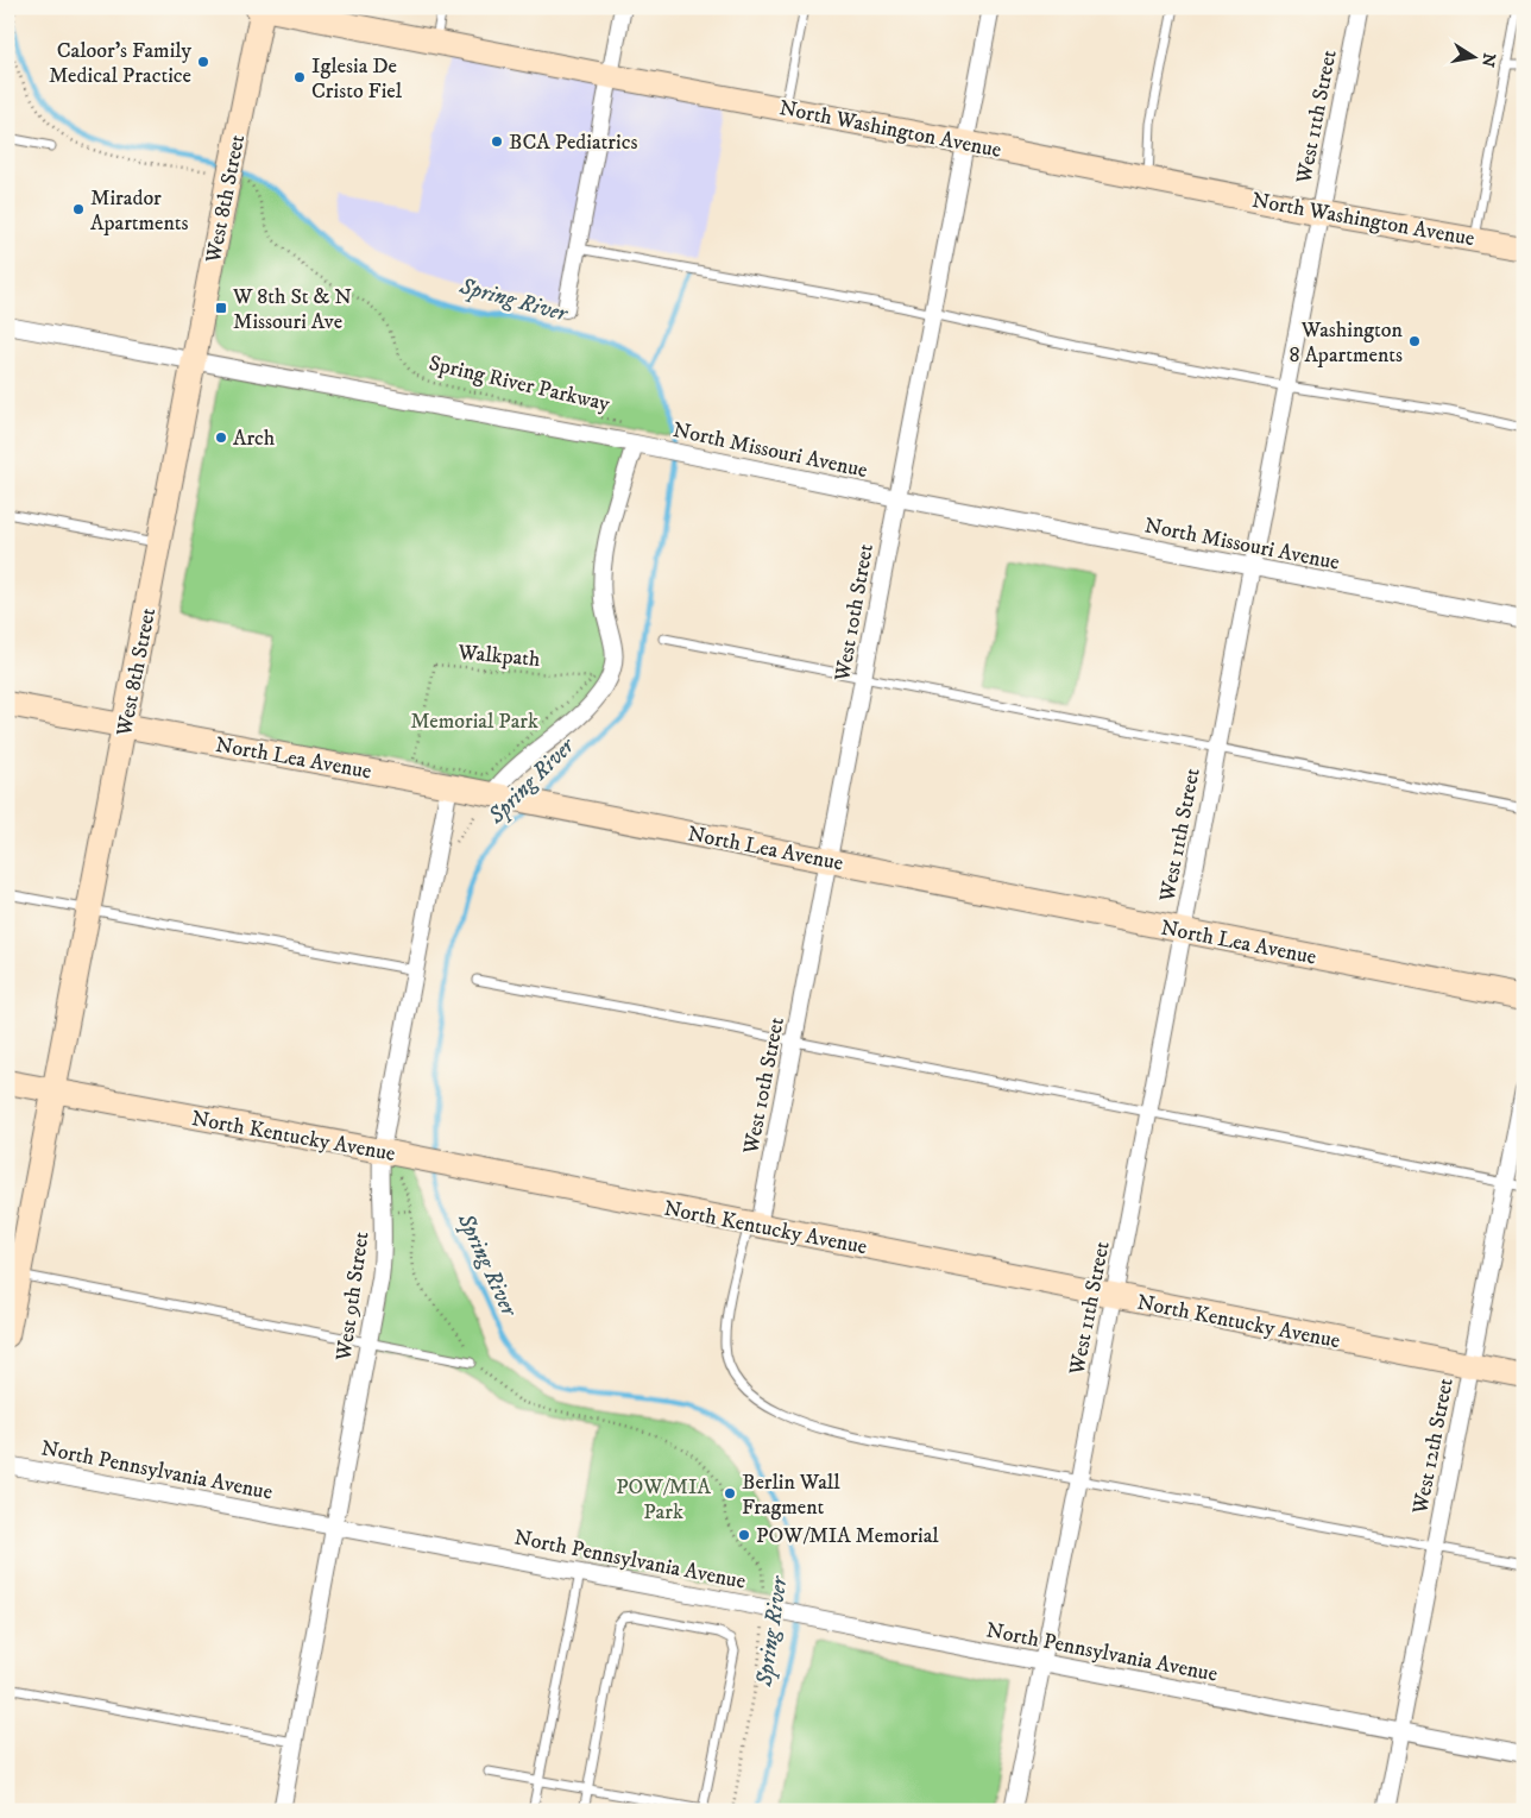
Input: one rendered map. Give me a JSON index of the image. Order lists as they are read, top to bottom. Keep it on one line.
{"streets":{"street":["West 11th Street","North Washington Avenue","West 8th Street","North Missouri Avenue","West 10th Street","North Lea Avenue","North Kentucky Avenue","West 9th Street","West 12th Street","North Pennsylvania Avenue"],"path":["Spring River Parkway","Walkpath"]},"crossings":[["West 11th Street","North Washington Avenue"],["West 11th Street","North Missouri Avenue"],["West 11th Street","North Lea Avenue"],["West 11th Street","North Kentucky Avenue"],["West 11th Street","North Pennsylvania Avenue"],["North Washington Avenue","West 8th Street"],["North Washington Avenue","West 10th Street"],["West 8th Street","Spring River Parkway"],["West 8th Street","North Missouri Avenue"],["West 8th Street","North Lea Avenue"],["West 8th Street","North Kentucky Avenue"],["Spring River Parkway","North Missouri Avenue"],["North Missouri Avenue","West 10th Street"],["West 10th Street","North Lea Avenue"],["West 10th Street","North Kentucky Avenue"],["North Lea Avenue","West 9th Street"],["North Kentucky Avenue","West 9th Street"],["North Kentucky Avenue","West 12th Street"],["West 9th Street","North Pennsylvania Avenue"],["West 12th Street","North Pennsylvania Avenue"]],"water":["Spring River"],"parks":["Memorial Park","POW/MIA Park"],"places":{"other":["Caloor's Family Medical Practice","Iglesia De Cristo Fiel","BCA Pediatrics","Mirador Apartments","Washington 8 Apartments","Arch","Berlin Wall Fragment","POW/MIA Memorial"],"transit":["W 8th St & N Missouri Ave"]},"north":"right"}
